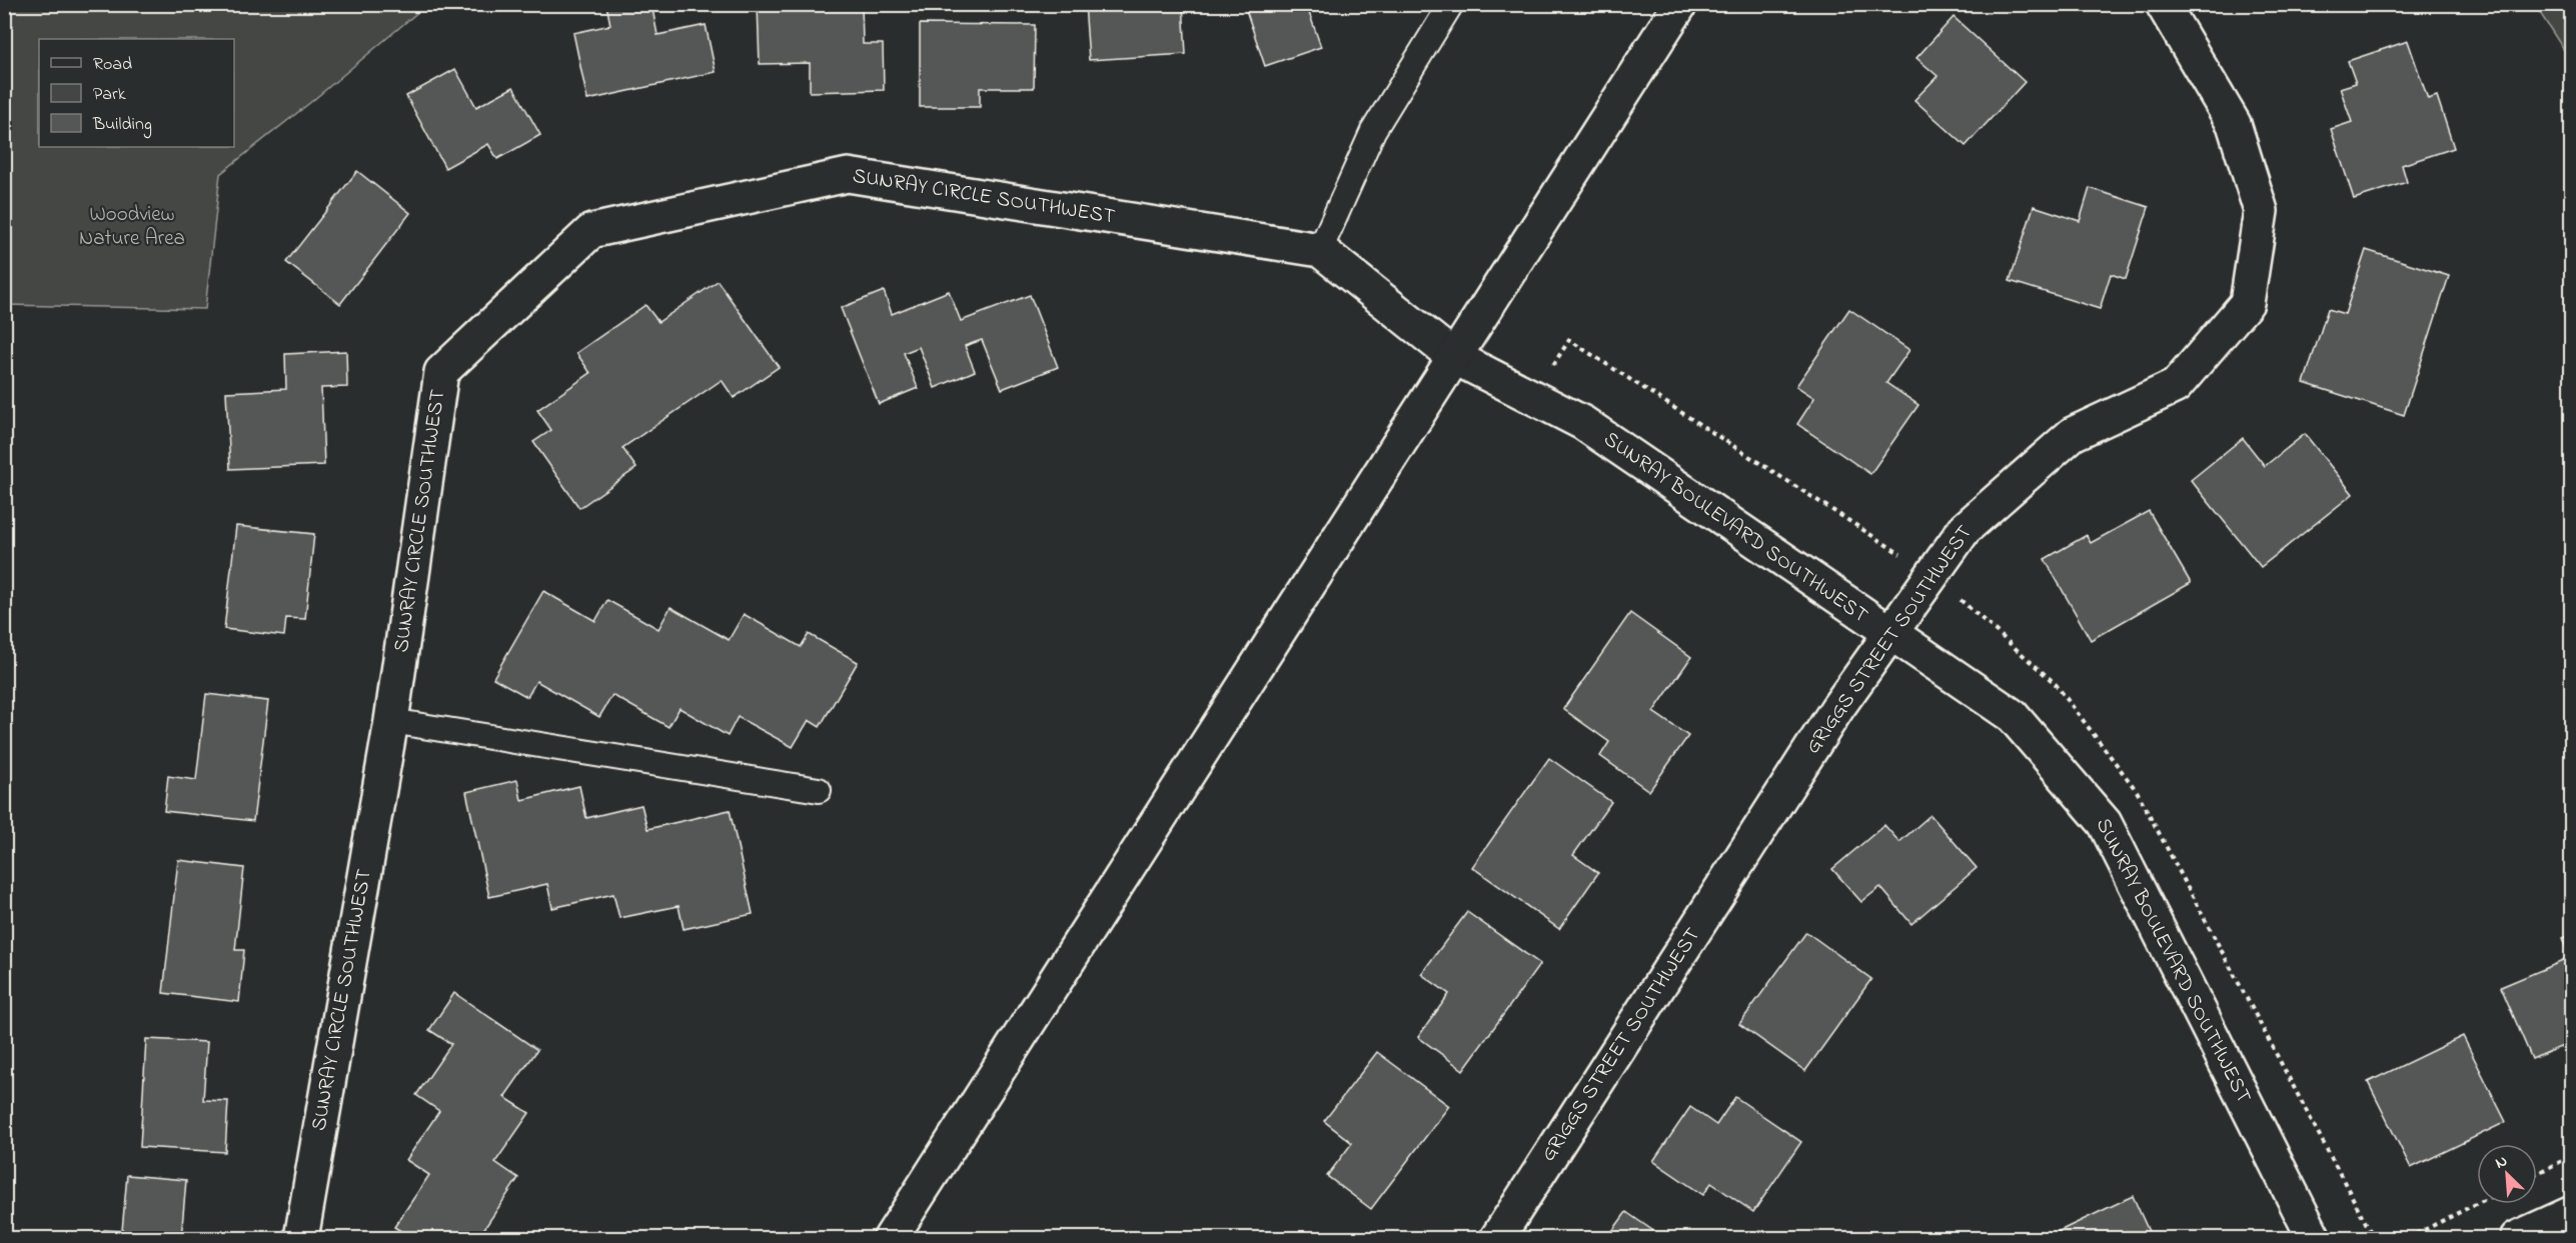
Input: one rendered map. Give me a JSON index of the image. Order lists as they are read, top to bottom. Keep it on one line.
{"streets":{"street":["SUNRAY CIRCLE SOUTHWEST","SUNRAY BOULEVARD SOUTHWEST","GRIGGS STREET SOUTHWEST"]},"crossings":[["SUNRAY CIRCLE SOUTHWEST","SUNRAY BOULEVARD SOUTHWEST"],["SUNRAY BOULEVARD SOUTHWEST","GRIGGS STREET SOUTHWEST"]],"parks":["Woodview Nature Area"],"legend":["Road","Park","Building"],"north":"top left"}
